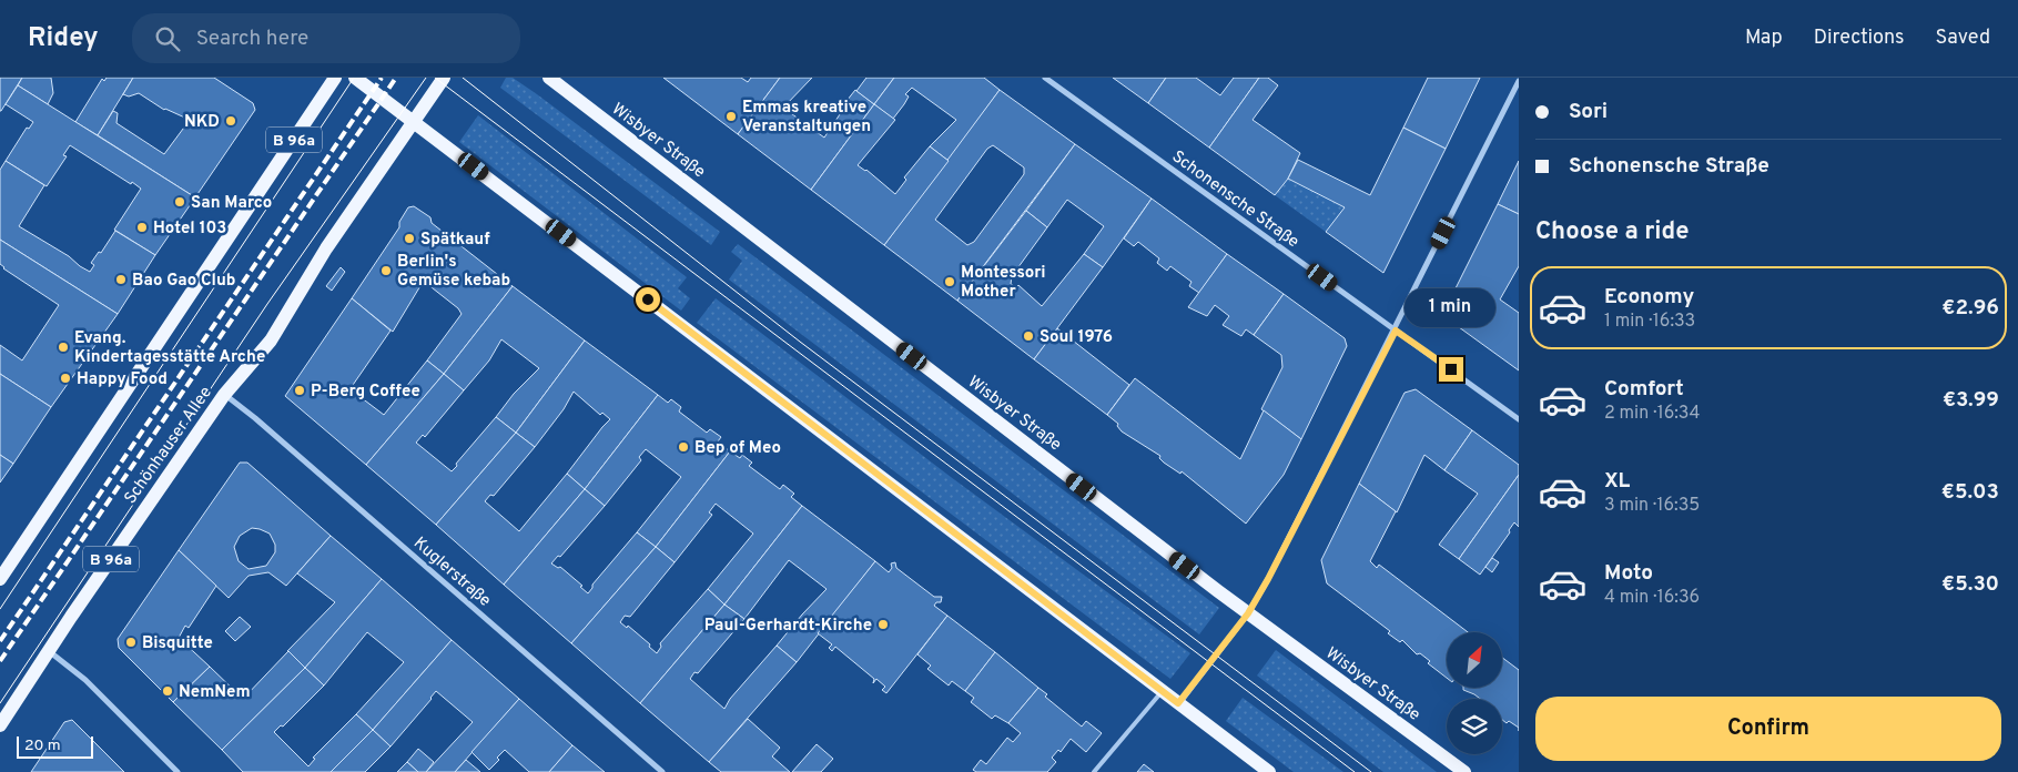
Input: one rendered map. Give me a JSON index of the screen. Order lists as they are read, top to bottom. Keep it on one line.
{"streets":{"main road":["B 96a","Wisbyer Straße","Schönhauser Allee"],"street":["Schonensche Straße","Kuglerstraße"]},"crossings":[["Schönhauser Allee","Kuglerstraße"]],"places":["Emmas kreative Veranstaltungen","NKD","San Marco","Hotel 103","Spätkauf","Berlin's Gemüse kebab","Bao Gao Club","Montessori Mother","Soul 1976","Evang. Kindertagesstätte Arche","Happy Food","P-Berg Coffee","Bep of Meo","Paul-Gerhardt-Kirche","Bisquitte","NemNem"],"scale_bar":"20 m","north":"top right","page":{"header":"Ridey","search":"Search here","nav":["Map","Directions","Saved"],"banner":["Sori","Schonensche Straße"],"heading":"Choose a ride","list":[{"name":"Economy","note":"1 min · 16:33","value":"€2.96"},{"name":"Comfort","note":"2 min · 16:34","value":"€3.99"},{"name":"XL","note":"3 min · 16:35","value":"€5.03"},{"name":"Moto","note":"4 min · 16:36","value":"€5.30"}],"bubble":"1 min","buttons":"Confirm","scale":"20 m"}}
